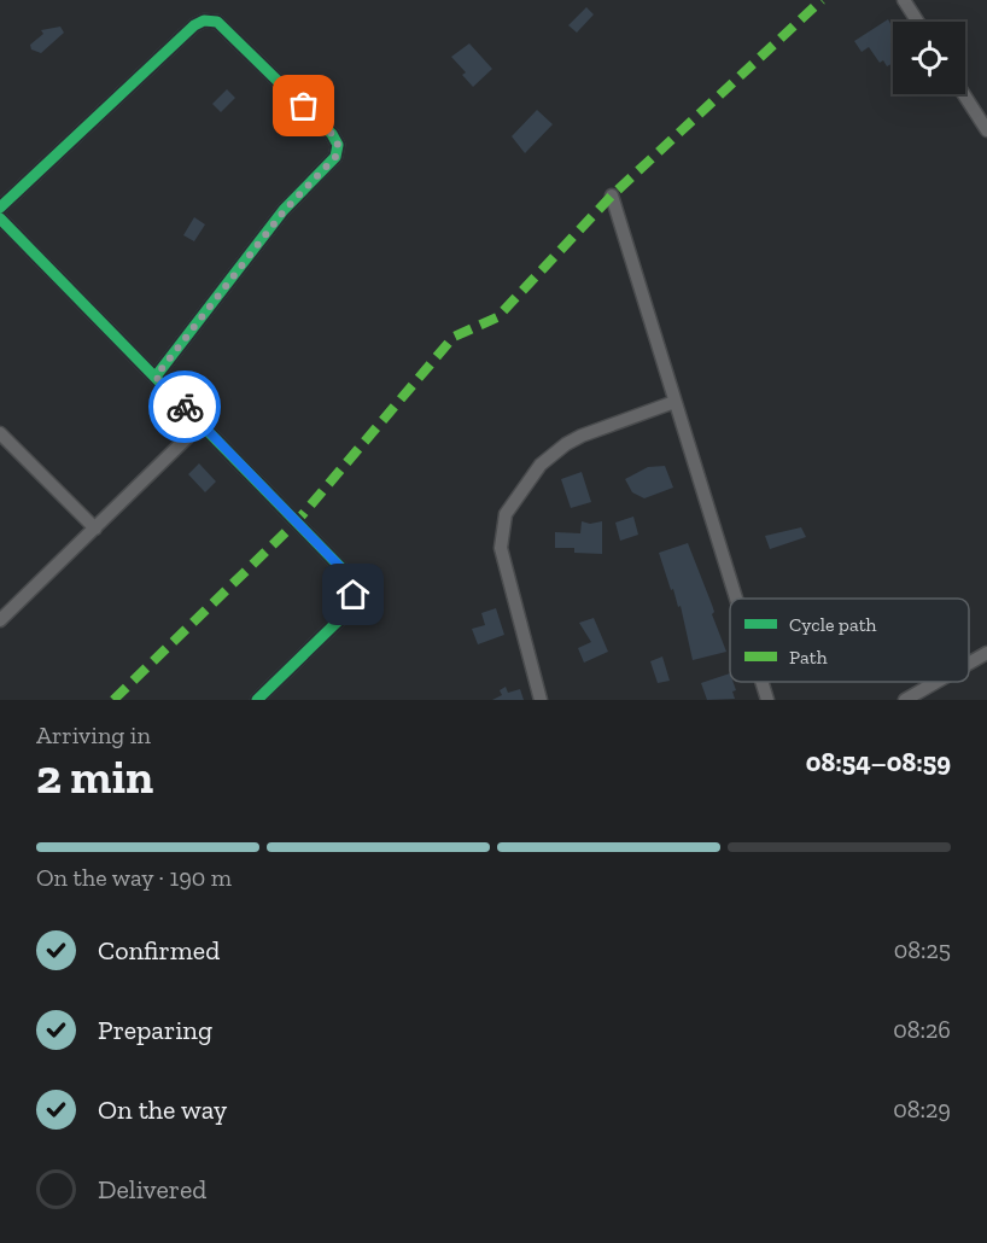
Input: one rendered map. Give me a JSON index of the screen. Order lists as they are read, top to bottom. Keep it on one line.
{"legend":["Cycle path","Path"],"page":{"heading":["2 min","Arriving in","08:54–08:59"],"bar":"On the way · 190 m","list":[["Confirmed","08:25"],["Preparing","08:26"],["On the way","08:29"],"Delivered"]}}
